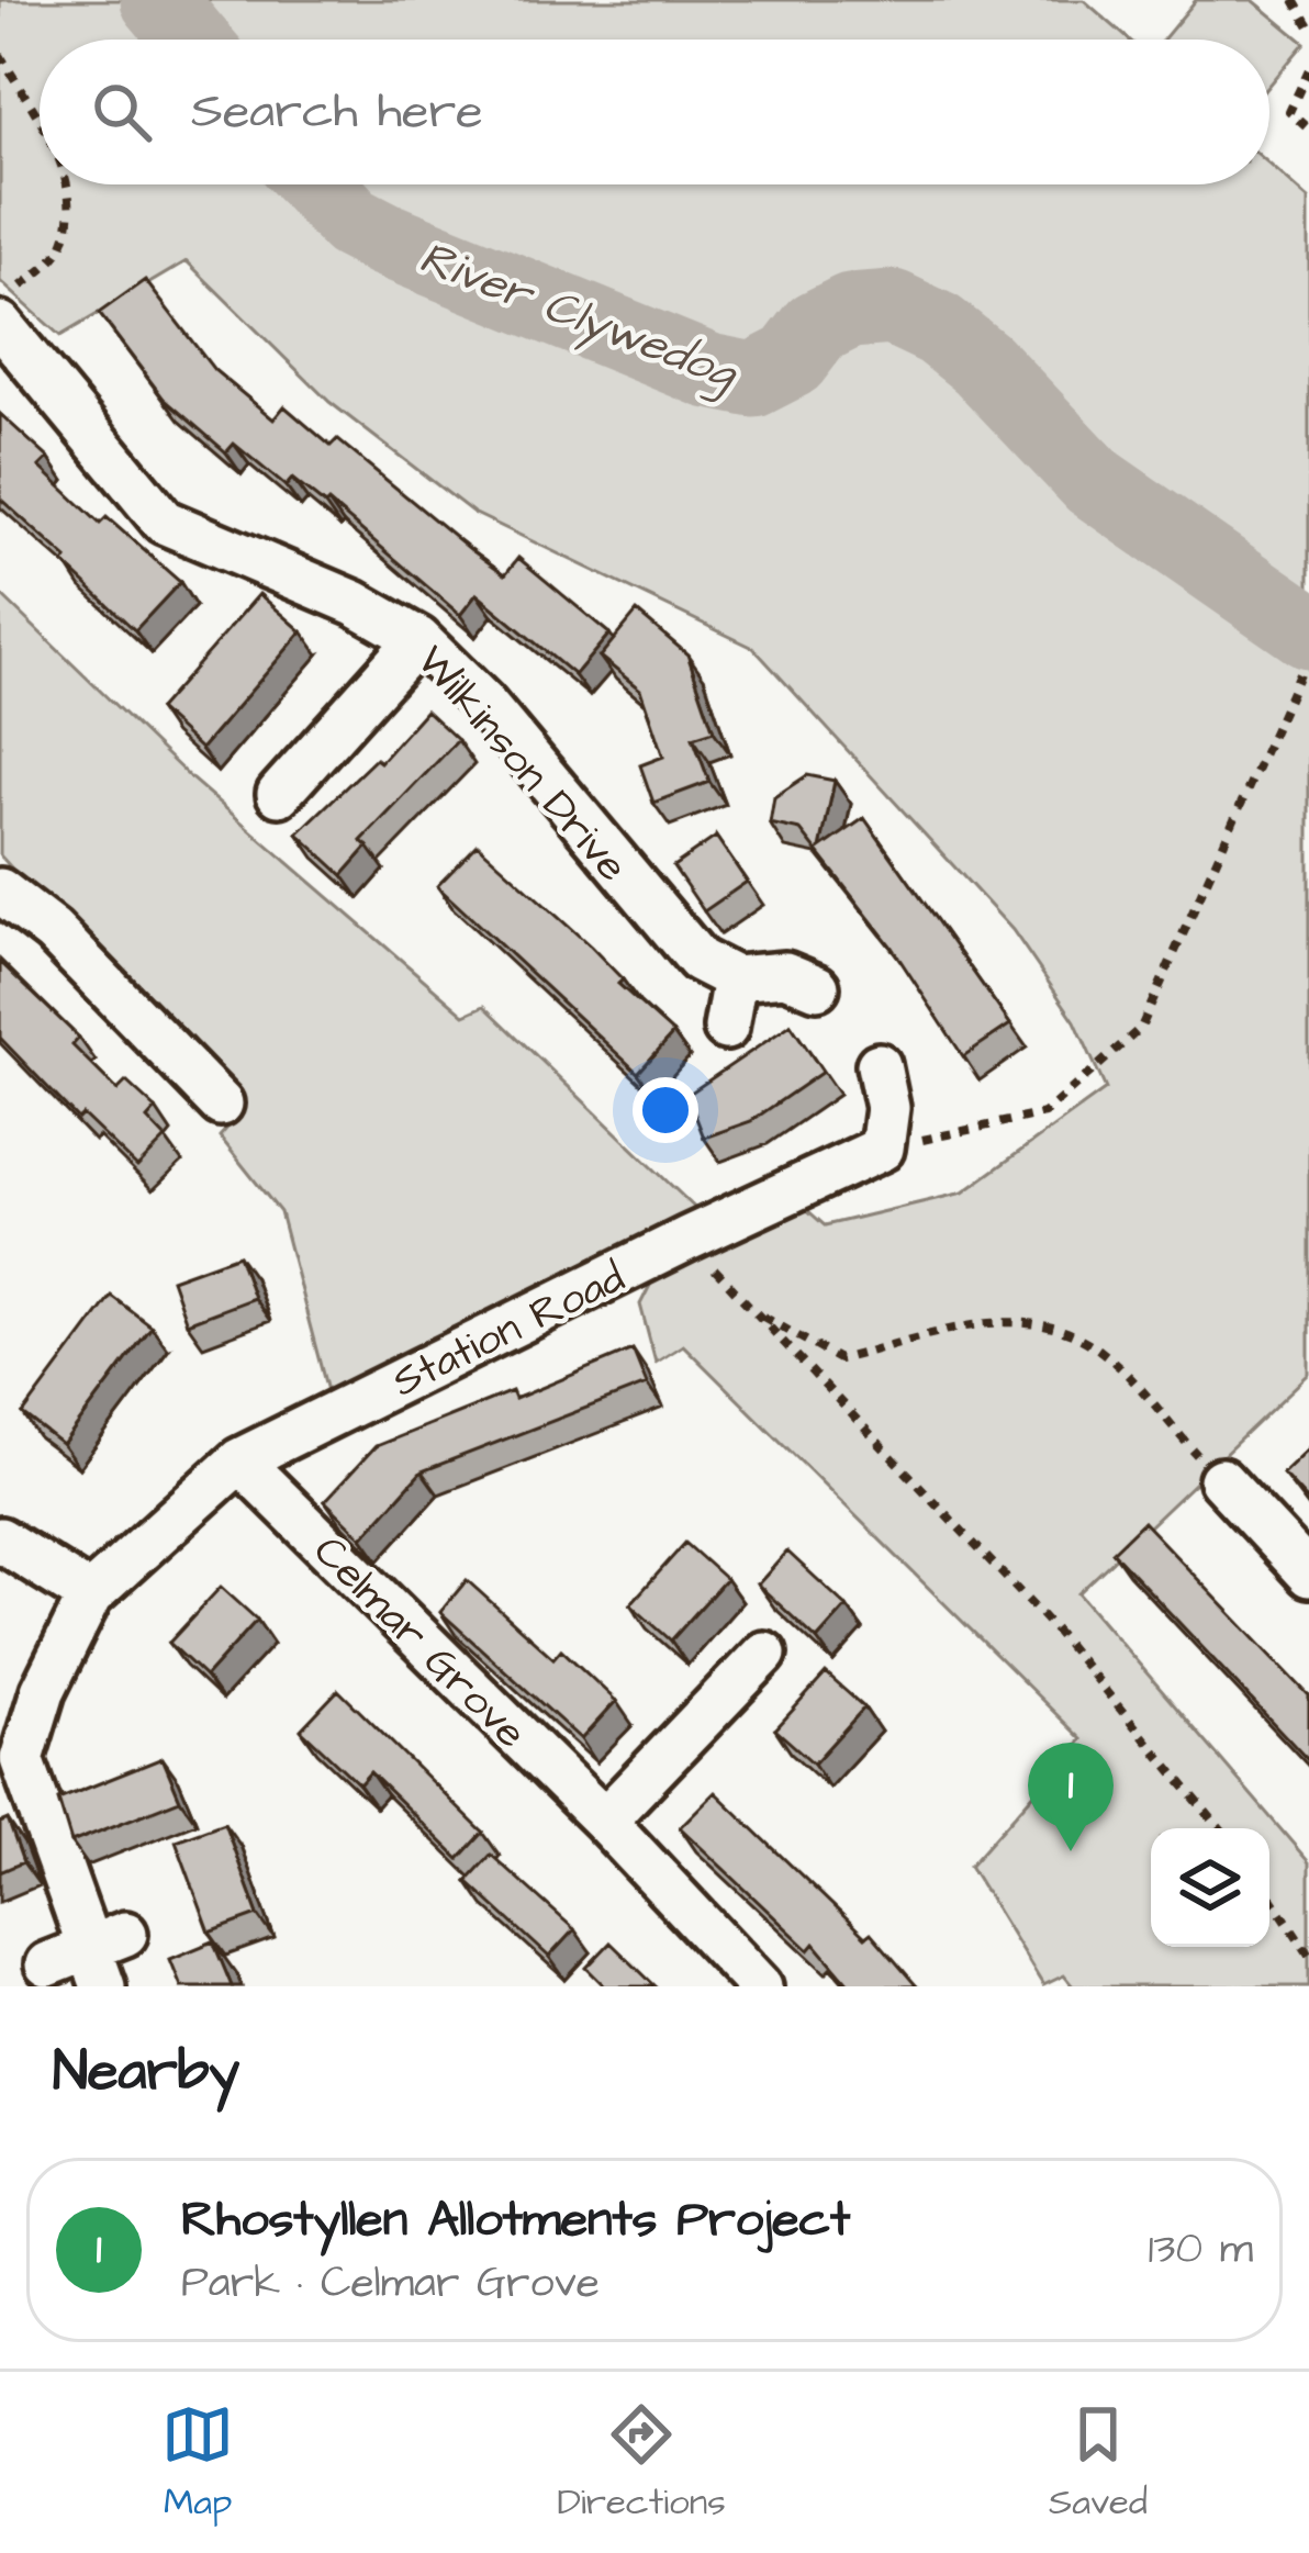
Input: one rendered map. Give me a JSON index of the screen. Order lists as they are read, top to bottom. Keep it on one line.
{"streets":{"street":["Wilkinson Drive","Station Road","Celmar Grove"]},"crossings":[["Station Road","Celmar Grove"]],"water":["River Clywedog"],"page":{"search":"Search here","pins":"1","heading":"Nearby","list":[{"mark":"1","name":"Rhostyllen Allotments Project","note":"Park · Celmar Grove","value":"130 m"}],"nav":["Map","Directions","Saved"]}}
